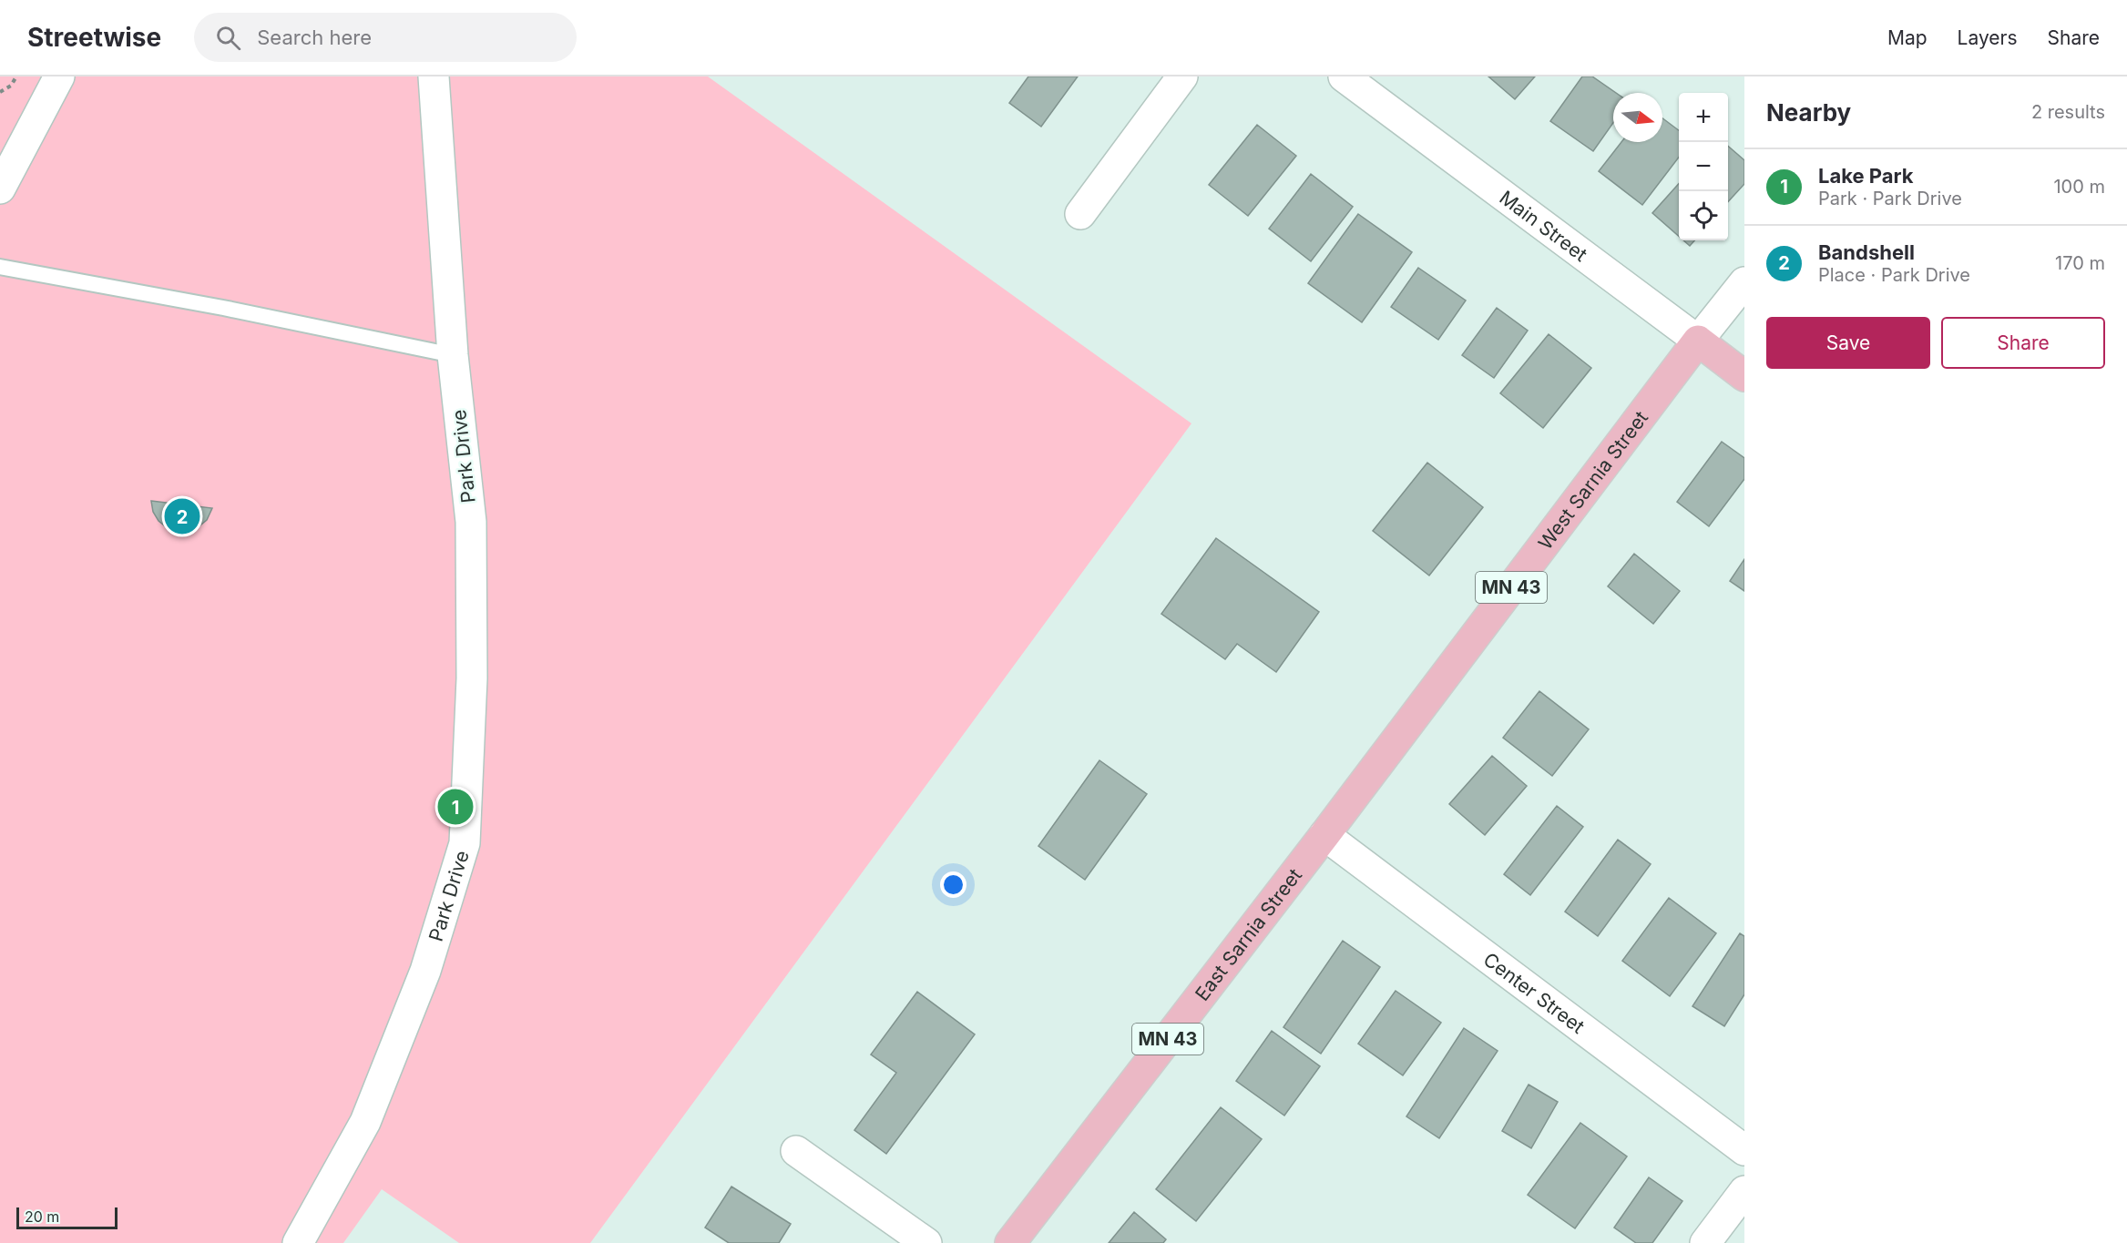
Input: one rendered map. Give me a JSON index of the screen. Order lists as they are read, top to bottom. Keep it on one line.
{"streets":{"main road":["Main Street","West Sarnia Street","MN 43","East Sarnia Street"],"street":["Park Drive","Center Street"]},"crossings":[["Main Street","West Sarnia Street"],["West Sarnia Street","East Sarnia Street"],["West Sarnia Street","Center Street"],["East Sarnia Street","Center Street"]],"scale_bar":"20 m","north":"right","page":{"header":"Streetwise","search":"Search here","nav":["Map","Layers","Share"],"heading":["Nearby","2 results"],"map_buttons":["+","−"],"list":[{"mark":"1","name":"Lake Park","note":"Park · Park Drive","value":"100 m"},{"mark":"2","name":"Bandshell","note":"Place · Park Drive","value":"170 m"}],"buttons":["Save","Share"],"pins":["2","1"],"scale":"20 m"}}
